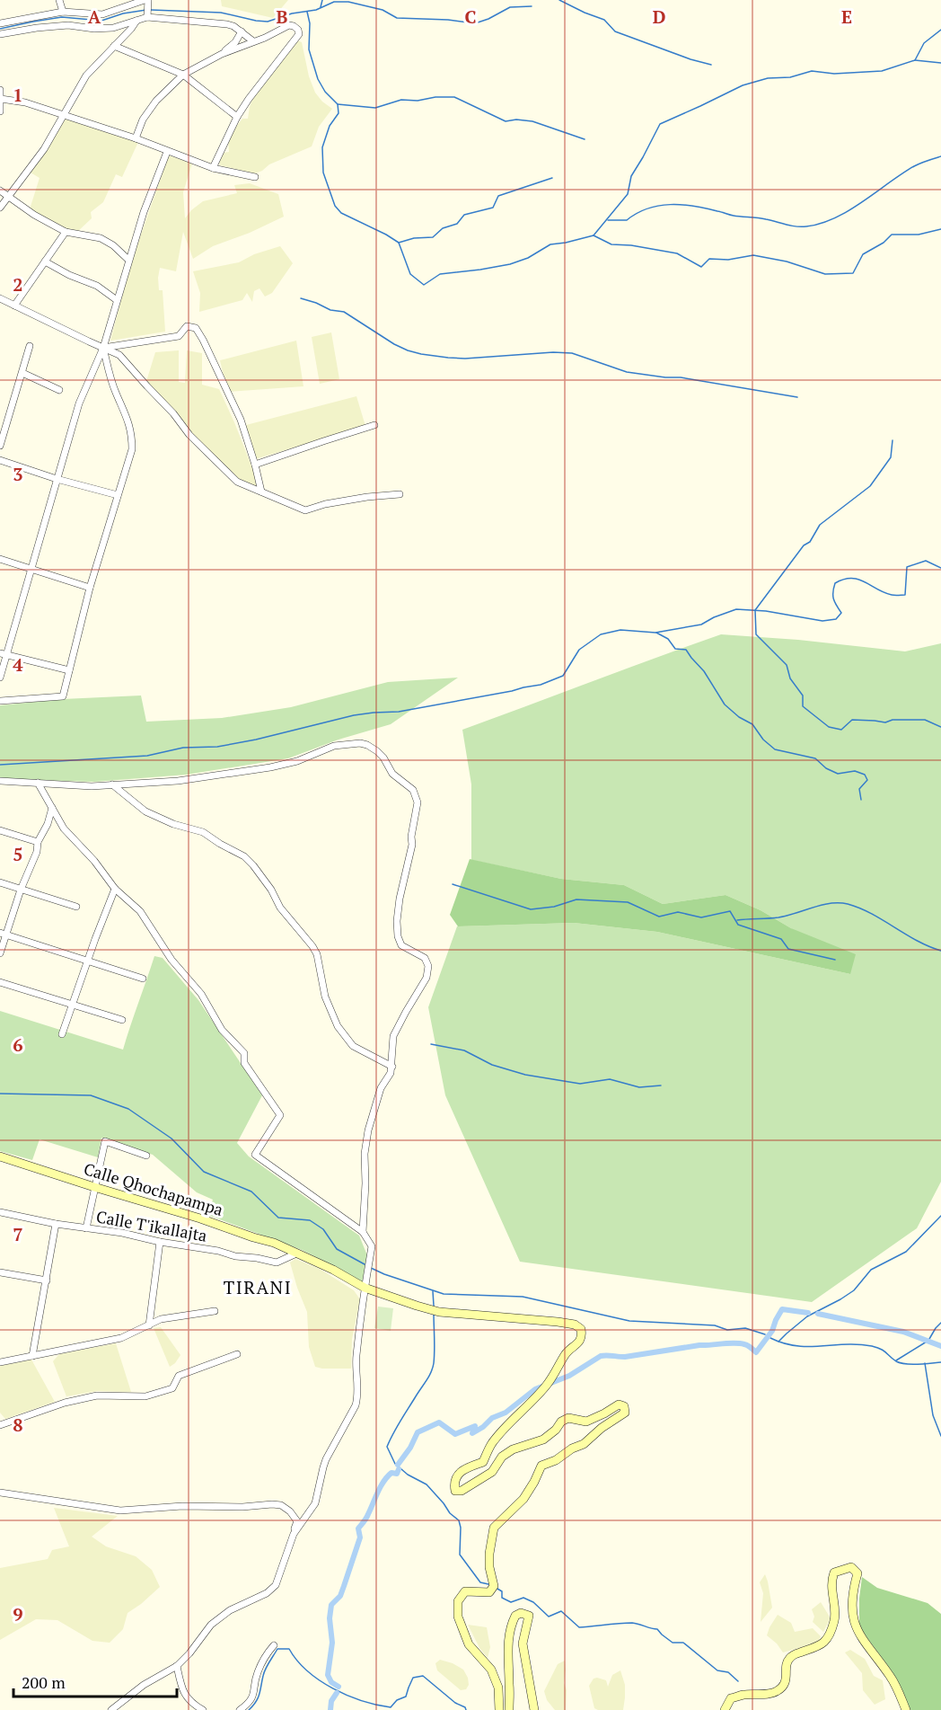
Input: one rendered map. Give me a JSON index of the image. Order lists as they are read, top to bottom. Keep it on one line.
{"streets":{"street":["Calle Qhochapampa","Calle T'ikallajta"]},"crossings":[["Calle Qhochapampa","Calle T'ikallajta"]],"districts":["TIRANI"],"scale_bar":"200 m","grid":{"columns":["A","B","C","D","E"],"rows":["1","2","3","4","5","6","7","8","9"]}}
